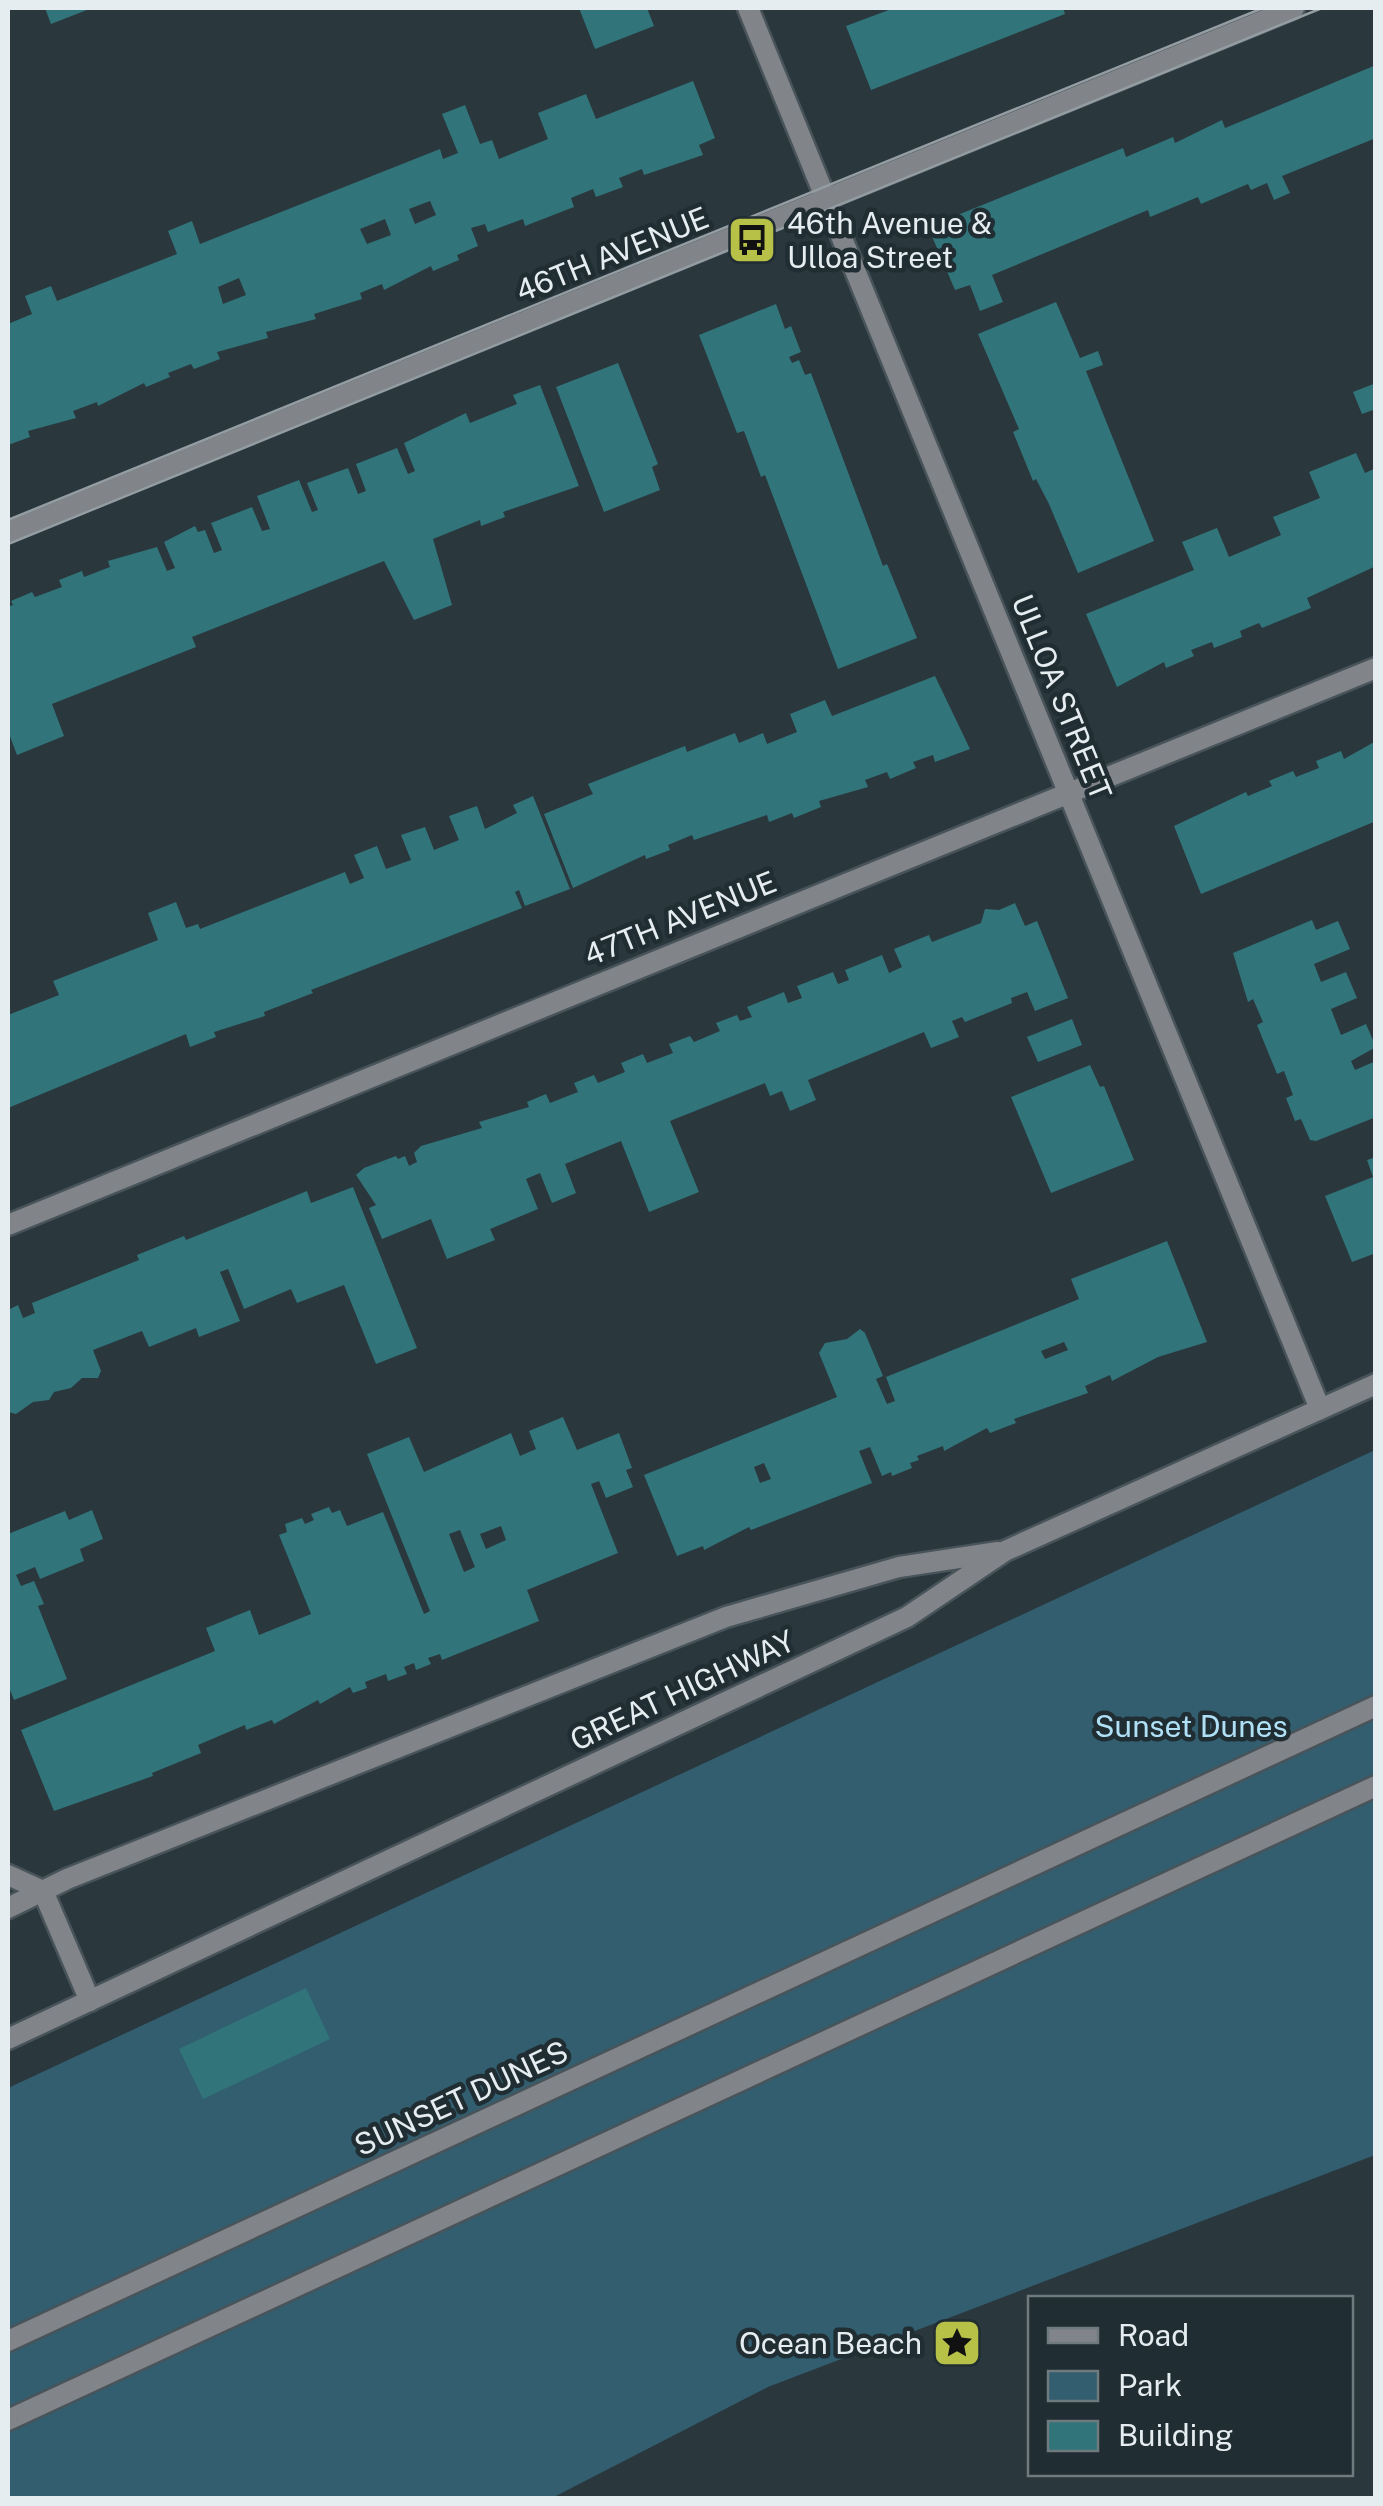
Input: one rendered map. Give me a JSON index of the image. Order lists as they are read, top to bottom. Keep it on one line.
{"streets":{"street":["46TH AVENUE","ULLOA STREET","47TH AVENUE","GREAT HIGHWAY","SUNSET DUNES"]},"crossings":[["46TH AVENUE","ULLOA STREET"],["ULLOA STREET","47TH AVENUE"],["ULLOA STREET","GREAT HIGHWAY"]],"parks":["Sunset Dunes"],"places":{"bus stop":["46th Avenue & Ulloa Street"],"place":["Ocean Beach"]},"legend":["Road","Park","Building"]}
